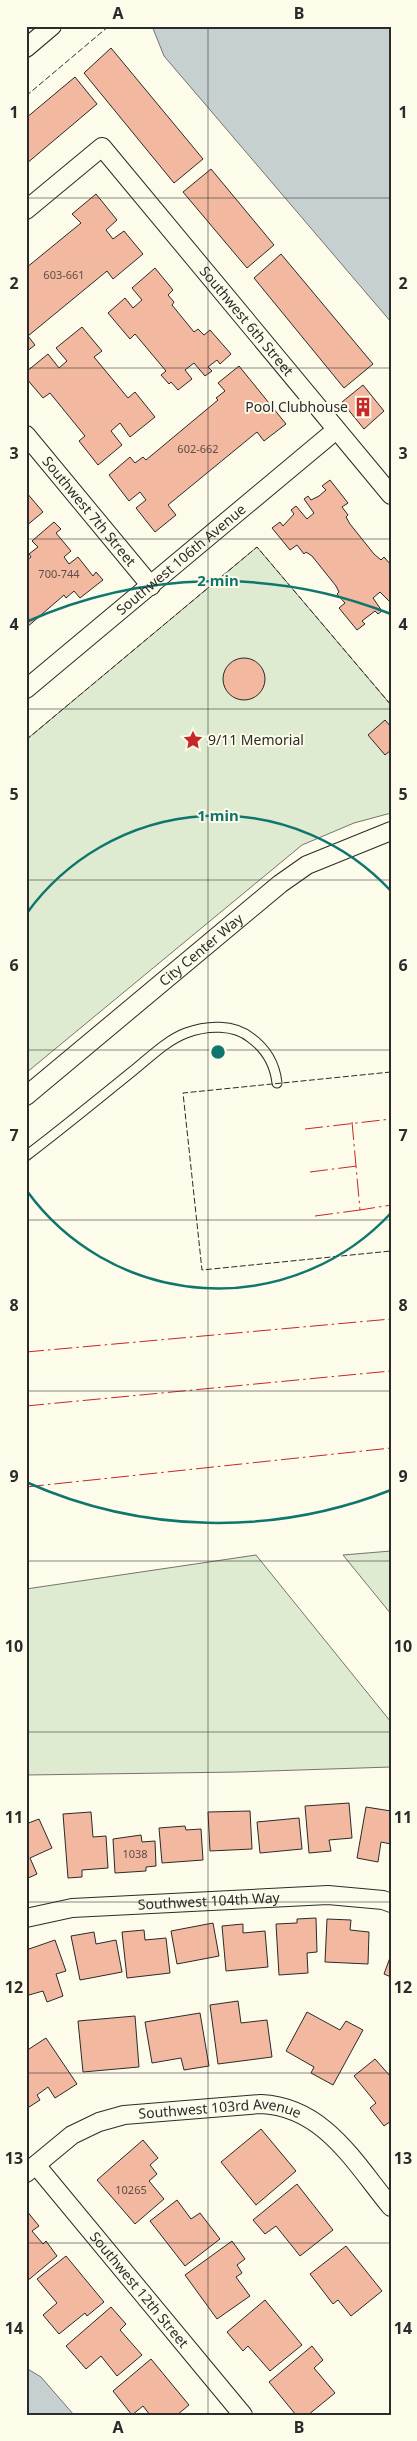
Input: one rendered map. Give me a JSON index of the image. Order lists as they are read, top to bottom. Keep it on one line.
{"streets":{"street":["Southwest 6th Street","Southwest 7th Street","Southwest 106th Avenue","City Center Way","Southwest 104th Way","Southwest 103rd Avenue","Southwest 12th Street"]},"crossings":[["Southwest 6th Street","Southwest 106th Avenue"],["Southwest 7th Street","Southwest 106th Avenue"],["Southwest 103rd Avenue","Southwest 12th Street"]],"places":{"building":["Pool Clubhouse"],"place":["9/11 Memorial"]},"house_numbers":["603-661","602-662","700-744","1038","10265"],"grid":{"columns":["A","B"],"rows":["1","2","3","4","5","6","7","8","9","10","11","12","13","14"]},"rings":["2 min","1 min"]}
